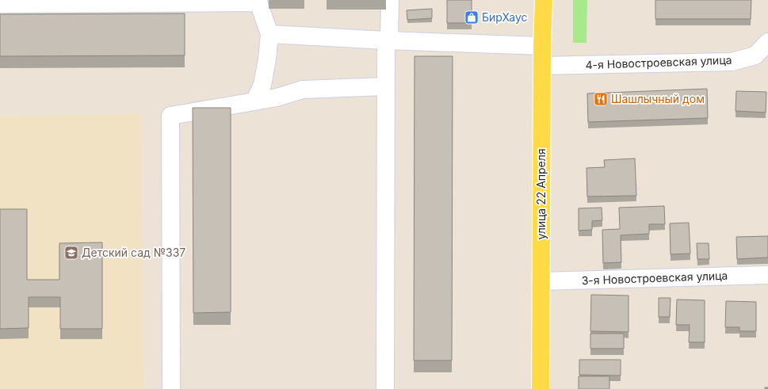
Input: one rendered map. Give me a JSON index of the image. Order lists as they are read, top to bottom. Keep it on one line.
{"streets":{"main road":["улица 22 Апреля"],"street":["4-я Новостроевская улица","3-я Новостроевская улица"]},"crossings":[["4-я Новостроевская улица","улица 22 Апреля"],["улица 22 Апреля","3-я Новостроевская улица"]],"places":{"shop":["БирХаус"],"restaurant":["Шашлычный дом"],"school or university":["Детский сад №337"]}}
